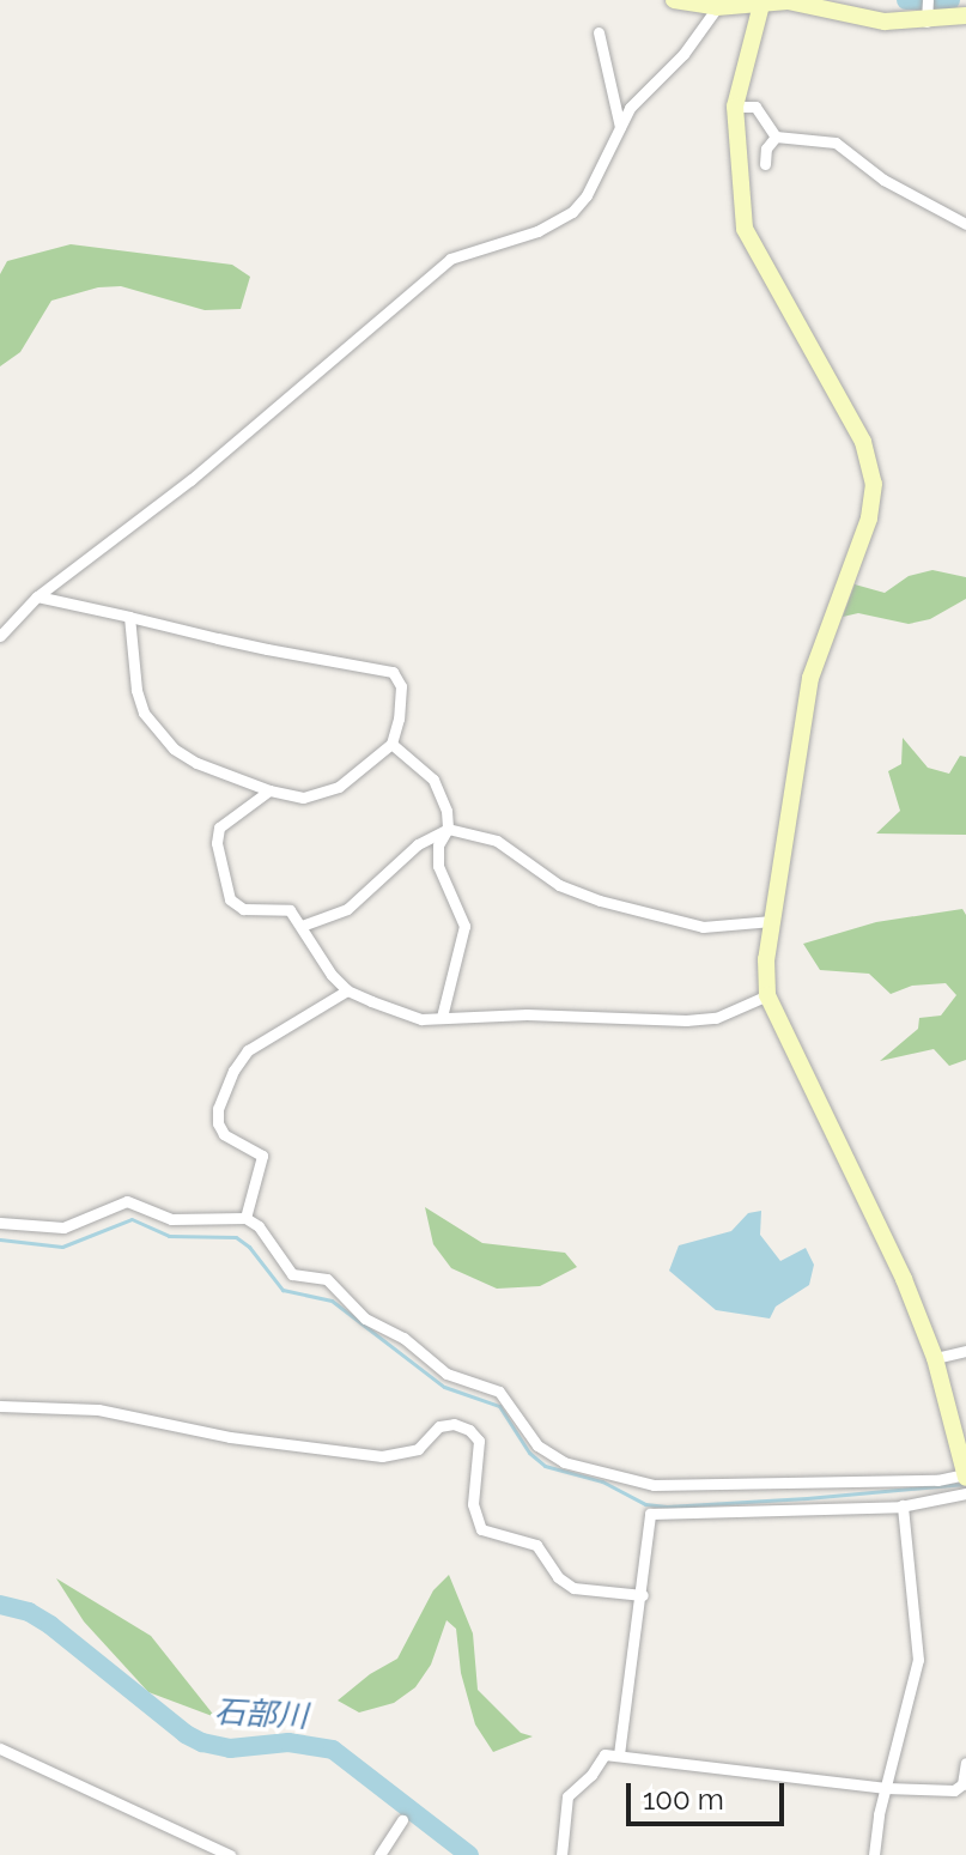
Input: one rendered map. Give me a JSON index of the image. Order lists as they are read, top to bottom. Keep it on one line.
{"water":["石部川"],"scale_bar":"100 m"}
